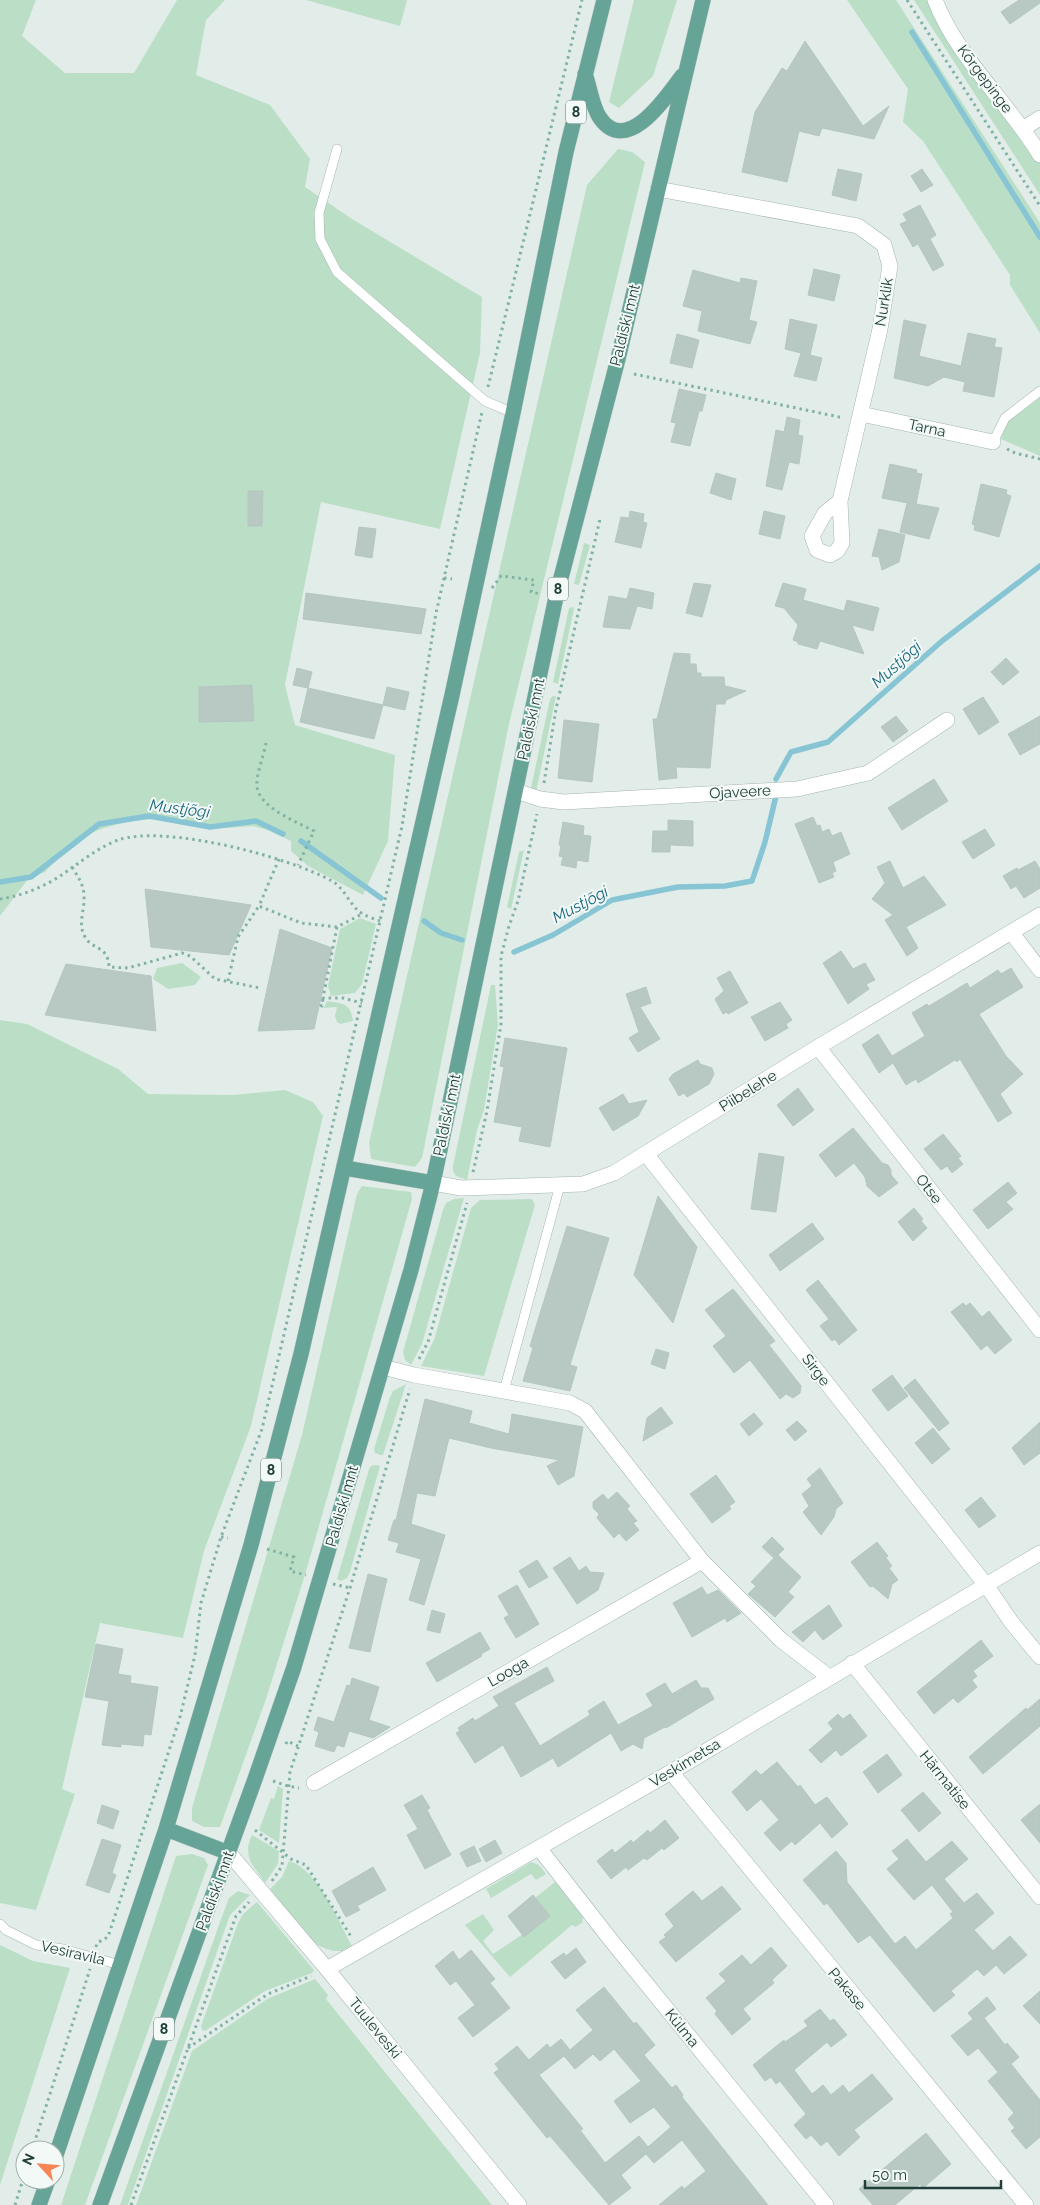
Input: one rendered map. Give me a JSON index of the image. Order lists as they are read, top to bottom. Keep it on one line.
{"streets":{"main road":["8","Paldiski mnt"],"street":["Kõrgepinge","Nurklik","Tarna","Ojaveere","Piibelehe","Otse","Sirge","Looga","Veskimetsa","Härmatise","Pakase","Tuuleveski","Külma"],"lane":["Vesiravila"]},"crossings":[["8","Vesiravila"],["Nurklik","Paldiski mnt"],["Nurklik","Tarna"],["Paldiski mnt","Ojaveere"],["Paldiski mnt","Piibelehe"],["Paldiski mnt","Tuuleveski"],["Piibelehe","Otse"],["Piibelehe","Sirge"],["Sirge","Veskimetsa"],["Veskimetsa","Härmatise"],["Veskimetsa","Pakase"],["Veskimetsa","Tuuleveski"],["Veskimetsa","Külma"]],"water":["Mustjõgi"],"scale_bar":"50 m","north":"top left"}
